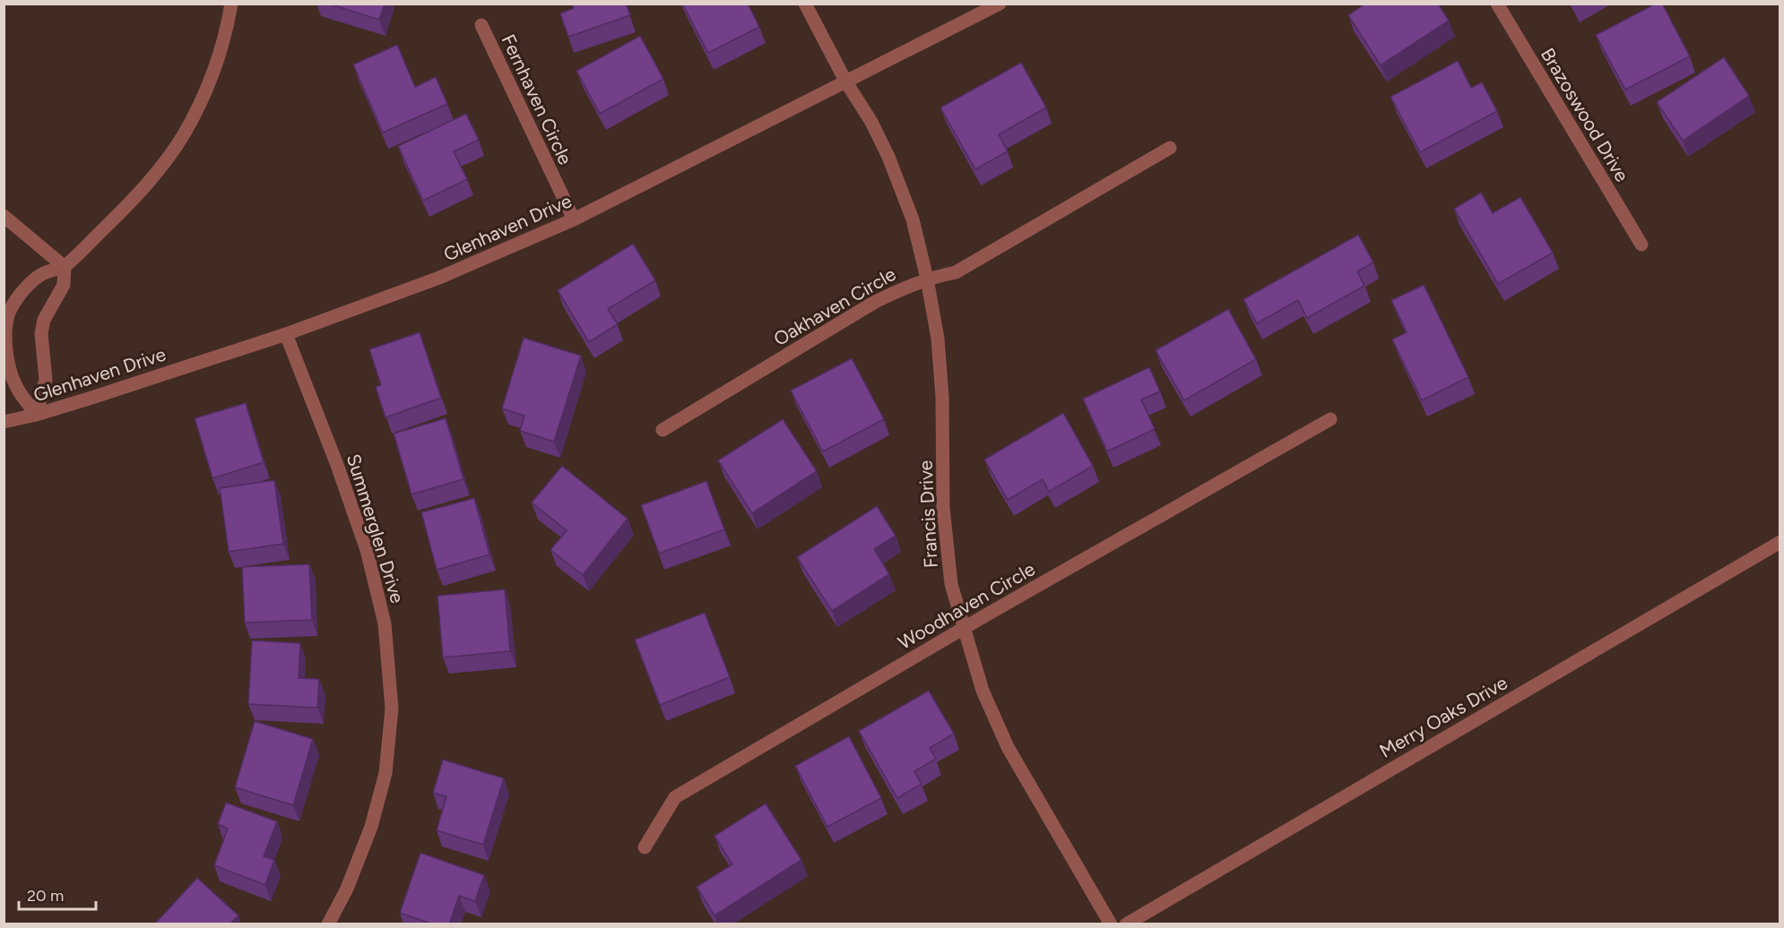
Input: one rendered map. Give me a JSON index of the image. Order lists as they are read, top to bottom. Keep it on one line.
{"streets":{"street":["Fernhaven Circle","Brazoswood Drive","Glenhaven Drive","Oakhaven Circle","Francis Drive","Summerglen Drive","Woodhaven Circle","Merry Oaks Drive"]},"crossings":[["Fernhaven Circle","Glenhaven Drive"],["Glenhaven Drive","Francis Drive"],["Glenhaven Drive","Summerglen Drive"],["Oakhaven Circle","Francis Drive"],["Francis Drive","Woodhaven Circle"]],"scale_bar":"20 m"}
